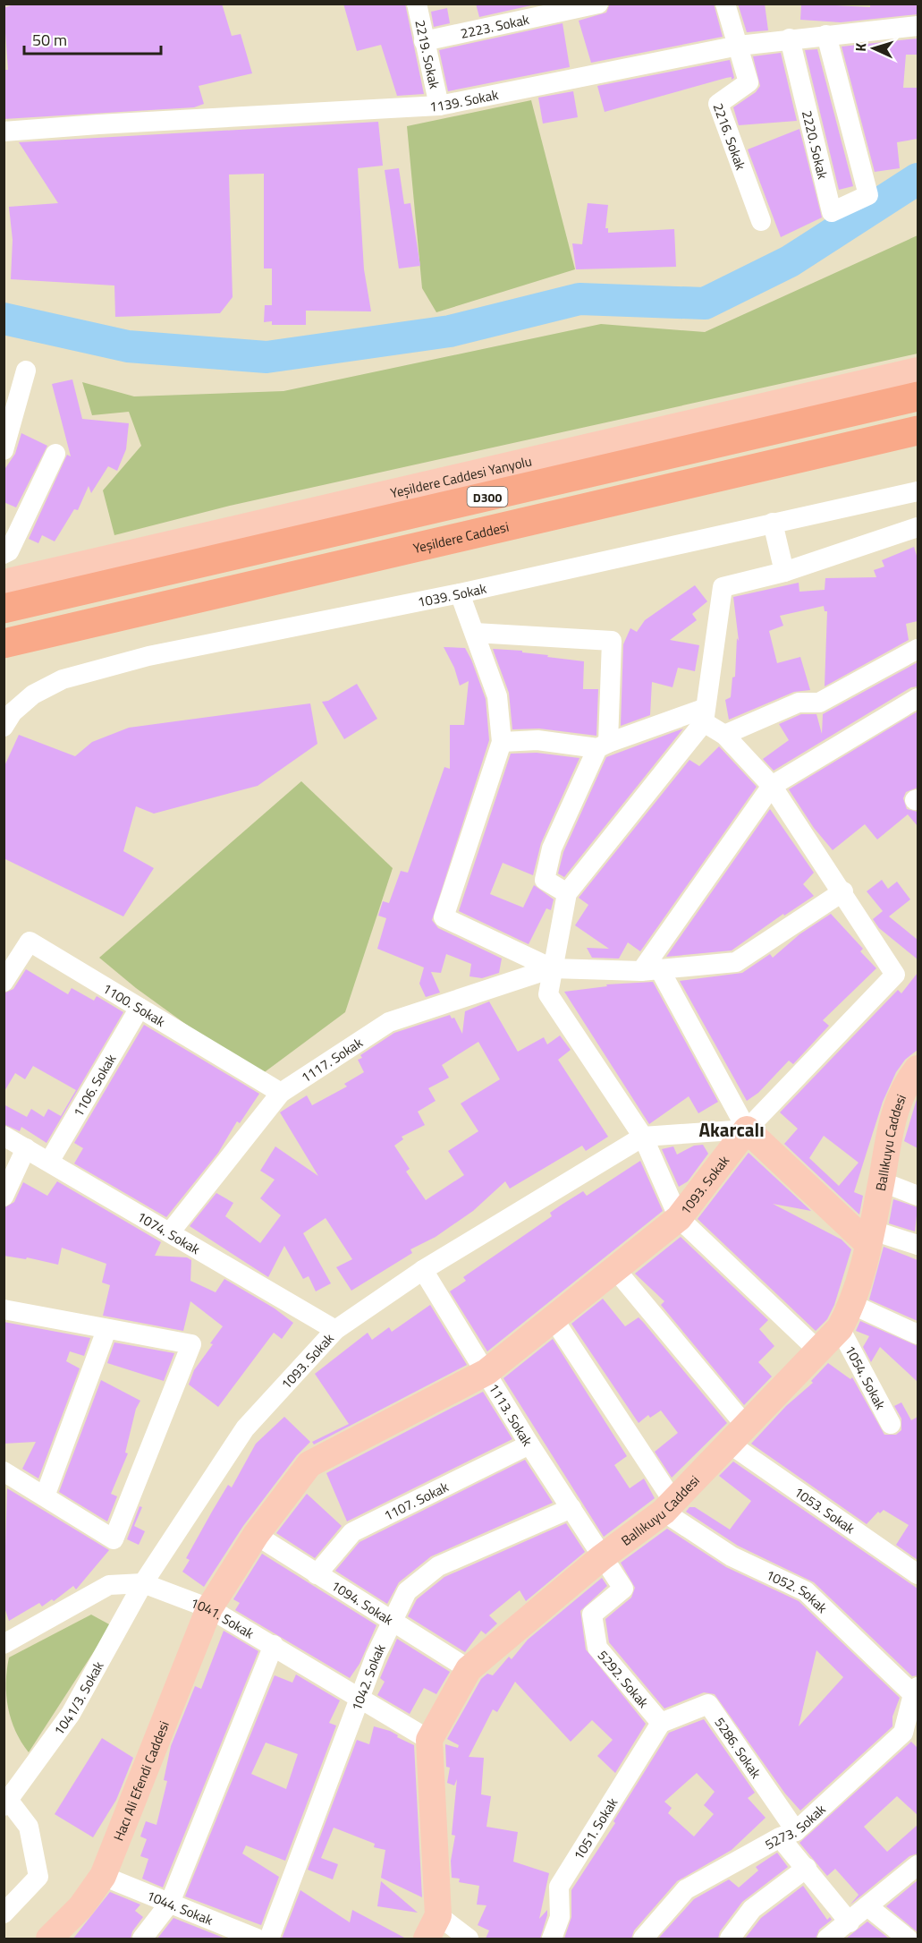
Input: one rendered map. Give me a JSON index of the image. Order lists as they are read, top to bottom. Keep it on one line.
{"streets":{"highway":["D300","Yeşildere Caddesi"],"main road":["Yeşildere Caddesi Yanyolu","Ballıkuyu Caddesi","1093. Sokak","Hacı Ali Efendi Caddesi"],"street":["2223. Sokak","2219. Sokak","1139. Sokak","2216. Sokak","2220. Sokak","1039. Sokak","1100. Sokak","1117. Sokak","1106. Sokak","1074. Sokak","1054. Sokak","1113. Sokak","1107. Sokak","1053. Sokak","1052. Sokak","1094. Sokak","1041. Sokak","1042. Sokak","5292. Sokak","1041/3. Sokak","5286. Sokak","5273. Sokak","1051. Sokak","1044. Sokak"]},"crossings":[["2223. Sokak","2219. Sokak"],["2219. Sokak","1139. Sokak"],["1139. Sokak","2216. Sokak"],["1139. Sokak","2220. Sokak"],["1100. Sokak","1117. Sokak"],["1100. Sokak","1106. Sokak"],["1117. Sokak","1074. Sokak"],["1106. Sokak","1074. Sokak"],["Ballıkuyu Caddesi","1054. Sokak"],["Ballıkuyu Caddesi","1113. Sokak"],["Ballıkuyu Caddesi","1053. Sokak"],["Ballıkuyu Caddesi","1052. Sokak"],["Ballıkuyu Caddesi","1094. Sokak"],["Ballıkuyu Caddesi","1041. Sokak"],["Ballıkuyu Caddesi","5292. Sokak"],["1093. Sokak","1074. Sokak"],["1093. Sokak","1113. Sokak"],["1093. Sokak","1053. Sokak"],["1093. Sokak","1094. Sokak"],["1093. Sokak","1041. Sokak"],["1093. Sokak","1041/3. Sokak"],["1093. Sokak","Hacı Ali Efendi Caddesi"],["1113. Sokak","1107. Sokak"],["1113. Sokak","1042. Sokak"],["1113. Sokak","5292. Sokak"],["1107. Sokak","1094. Sokak"],["1052. Sokak","5273. Sokak"],["1094. Sokak","1042. Sokak"],["1041. Sokak","1042. Sokak"],["1041. Sokak","1041/3. Sokak"],["1041. Sokak","Hacı Ali Efendi Caddesi"],["5292. Sokak","5286. Sokak"],["5292. Sokak","1051. Sokak"],["5286. Sokak","5273. Sokak"],["5286. Sokak","1051. Sokak"],["Hacı Ali Efendi Caddesi","1044. Sokak"]],"districts":["Akarcalı"],"scale_bar":"50 m","north":"left"}
